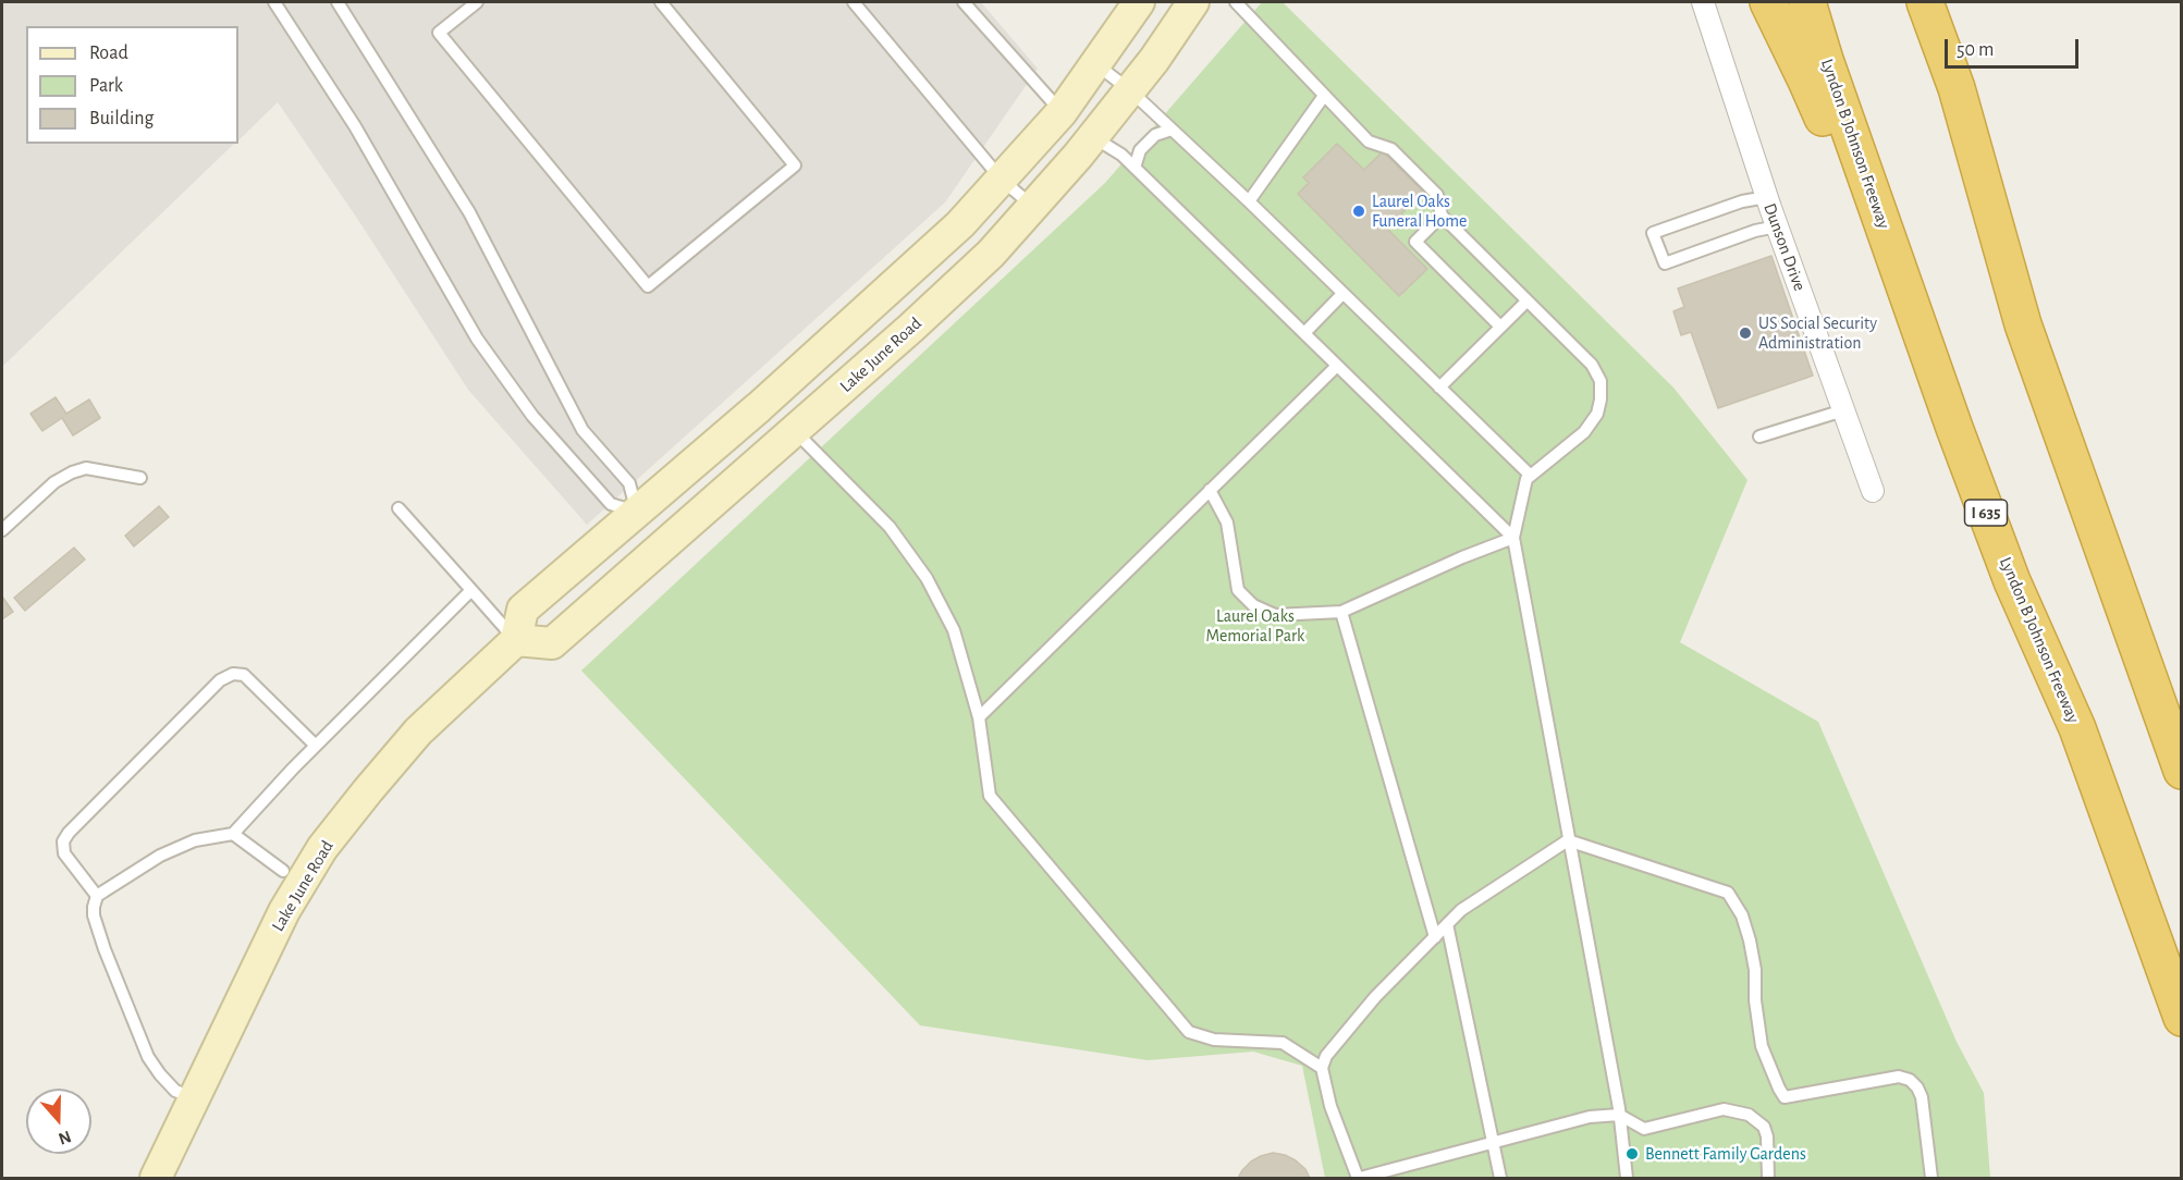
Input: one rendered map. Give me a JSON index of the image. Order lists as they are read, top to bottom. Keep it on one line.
{"streets":{"highway":["Lyndon B Johnson Freeway","I 635"],"main road":["Lake June Road"],"street":["Dunson Drive"]},"parks":["Laurel Oaks Memorial Park"],"places":["Laurel Oaks Funeral Home","US Social Security Administration","Bennett Family Gardens"],"legend":["Road","Park","Building"],"scale_bar":"50 m","north":"bottom"}
